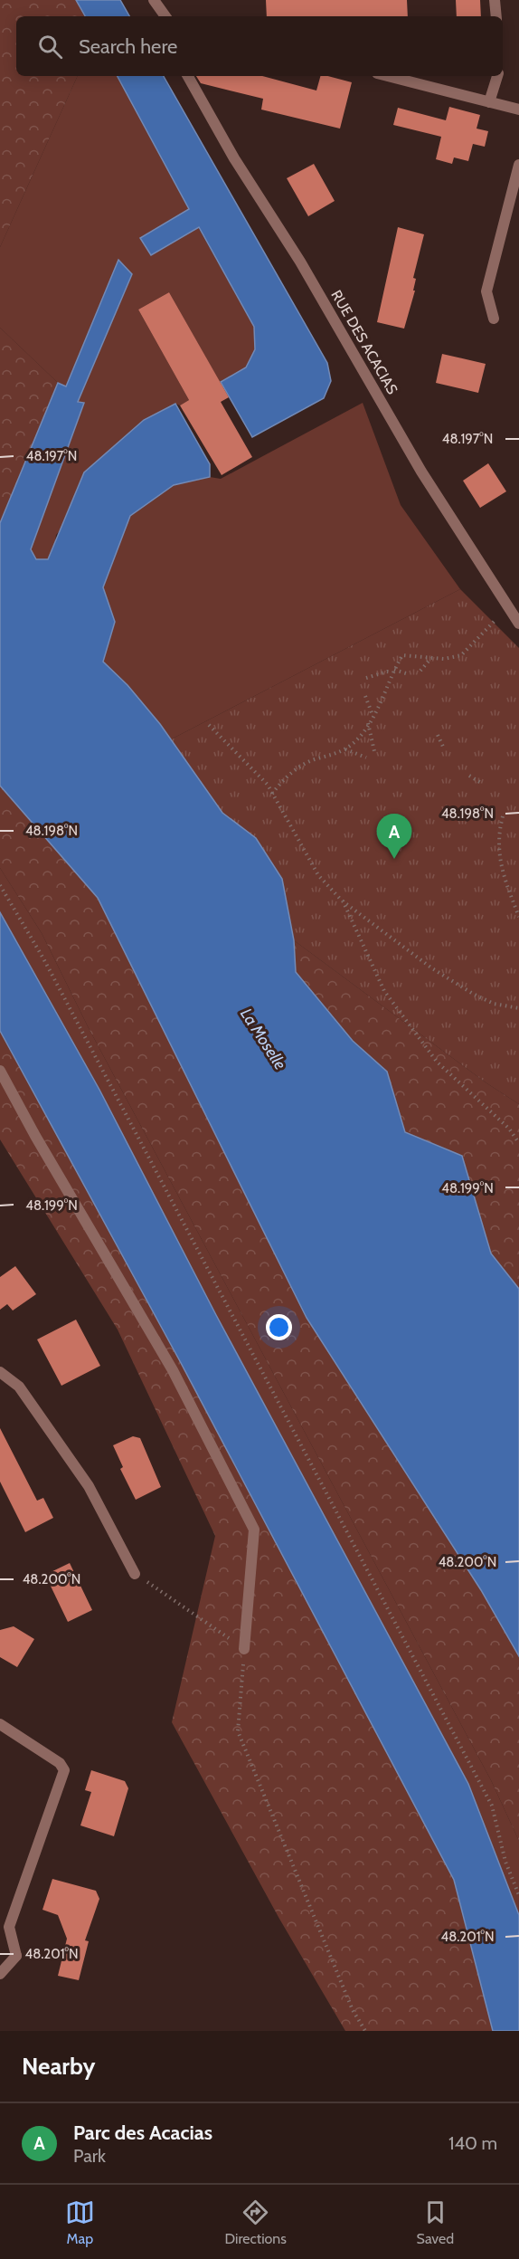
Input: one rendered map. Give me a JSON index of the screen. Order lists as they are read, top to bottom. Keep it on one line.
{"streets":{"street":["RUE DES ACACIAS"]},"water":["La Moselle"],"page":{"search":"Search here","pins":"A","heading":"Nearby","list":[{"mark":"A","name":"Parc des Acacias","note":"Park","value":"140 m"}],"nav":["Map","Directions","Saved"]},"coordinates":["48.197°N","48.198°N","48.199°N","48.200°N","48.201°N"]}
